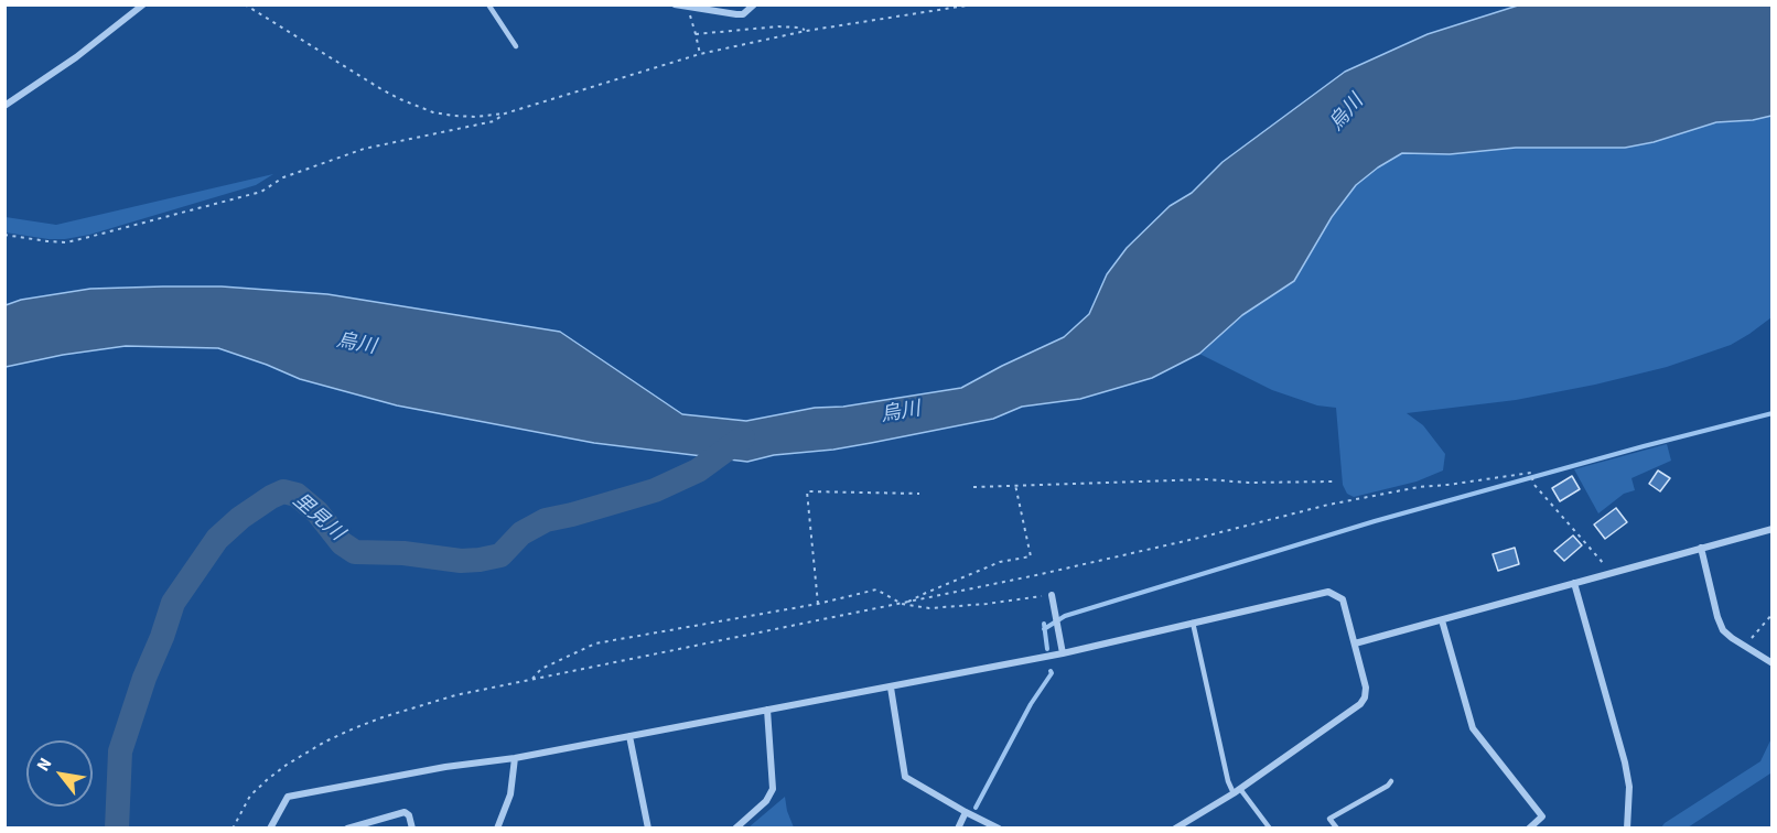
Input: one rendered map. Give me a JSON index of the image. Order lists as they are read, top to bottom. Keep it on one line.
{"water":["烏川","里見川"],"north":"top left"}
